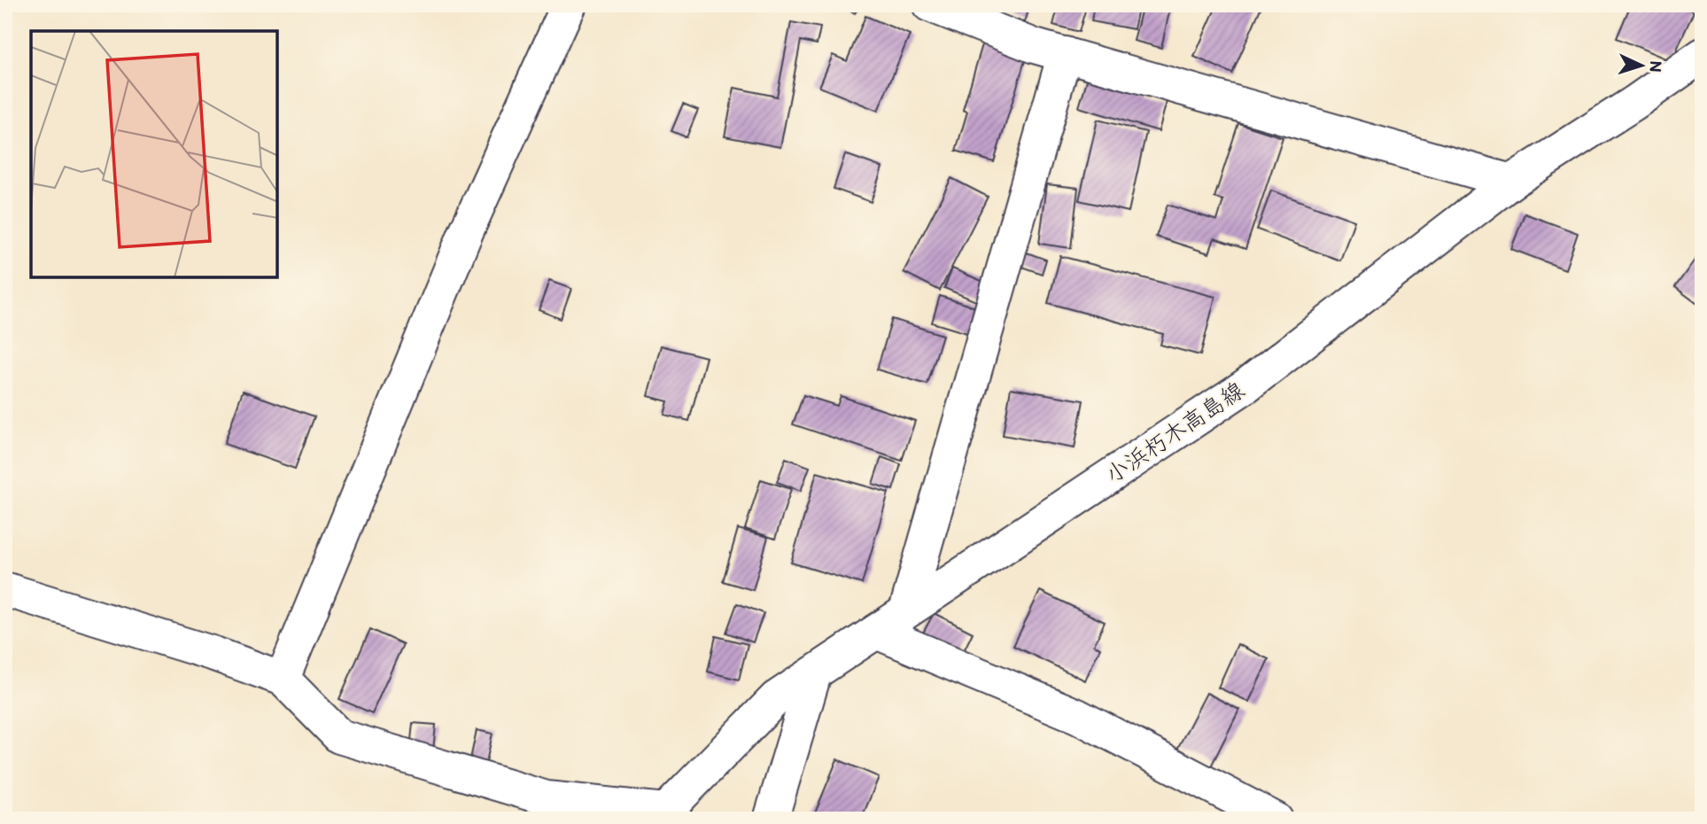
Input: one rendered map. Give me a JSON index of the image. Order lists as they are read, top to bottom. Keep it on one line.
{"streets":{"street":["小浜朽木高島線"]},"north":"right"}
